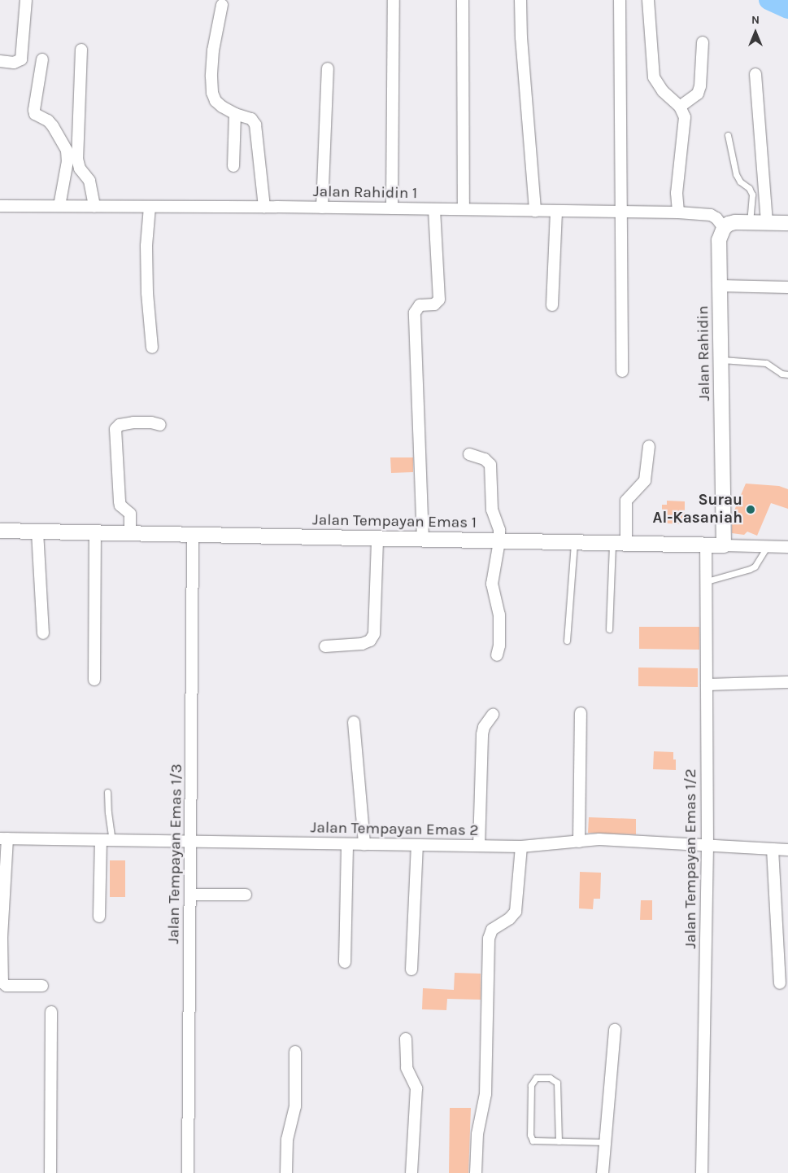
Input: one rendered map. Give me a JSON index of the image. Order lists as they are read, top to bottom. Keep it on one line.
{"streets":{"street":["Jalan Rahidin 1","Jalan Rahidin","Jalan Tempayan Emas 1","Jalan Tempayan Emas 2","Jalan Tempayan Emas 1/3","Jalan Tempayan Emas 1/2"]},"crossings":[["Jalan Rahidin 1","Jalan Rahidin"],["Jalan Rahidin","Jalan Tempayan Emas 1"],["Jalan Tempayan Emas 1","Jalan Tempayan Emas 1/3"],["Jalan Tempayan Emas 1","Jalan Tempayan Emas 1/2"],["Jalan Tempayan Emas 2","Jalan Tempayan Emas 1/3"],["Jalan Tempayan Emas 2","Jalan Tempayan Emas 1/2"]],"places":["Surau Al-Kasaniah"],"north":"top"}
